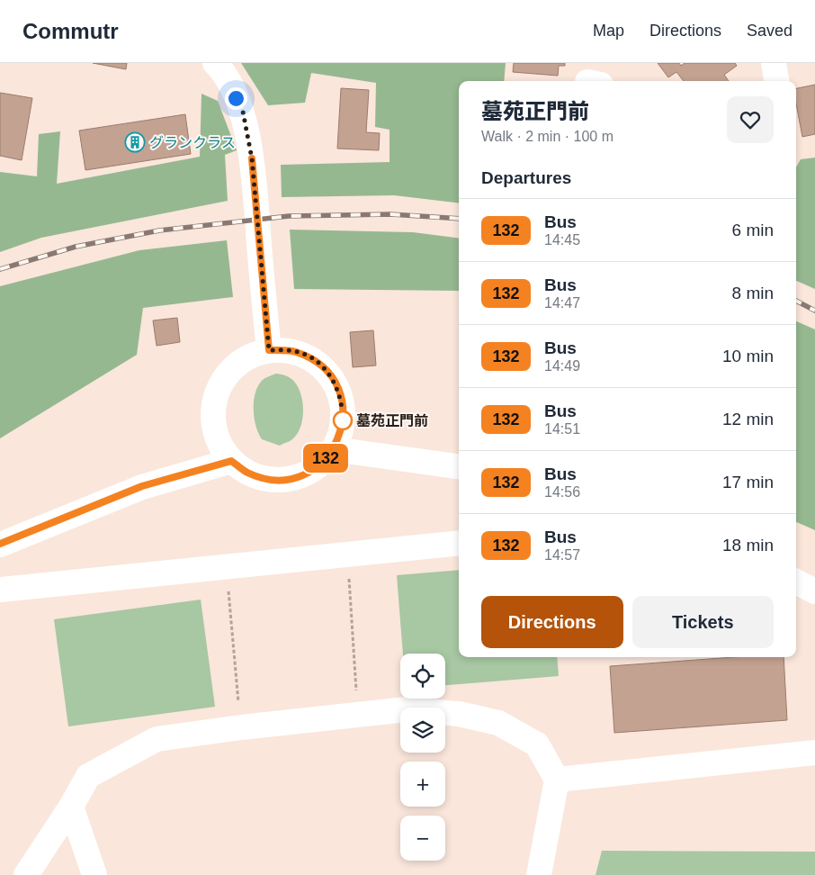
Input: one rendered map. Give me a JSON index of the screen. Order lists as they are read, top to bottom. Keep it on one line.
{"places":{"building":["グランクラス"],"other":["墓苑正門前"]},"lines":["bus line 132"],"page":{"header":"Commutr","nav":["Map","Directions","Saved"],"on_map":"132","heading":[["墓苑正門前","Walk · 2 min · 100 m"],"Departures"],"list":[{"mark":"132","name":"Bus","note":"14:45","value":"6 min"},{"mark":"132","name":"Bus","note":"14:47","value":"8 min"},{"mark":"132","name":"Bus","note":"14:49","value":"10 min"},{"mark":"132","name":"Bus","note":"14:51","value":"12 min"},{"mark":"132","name":"Bus","note":"14:56","value":"17 min"},{"mark":"132","name":"Bus","note":"14:57","value":"18 min"}],"buttons":["Directions","Tickets"],"map_buttons":["+","−"]}}
